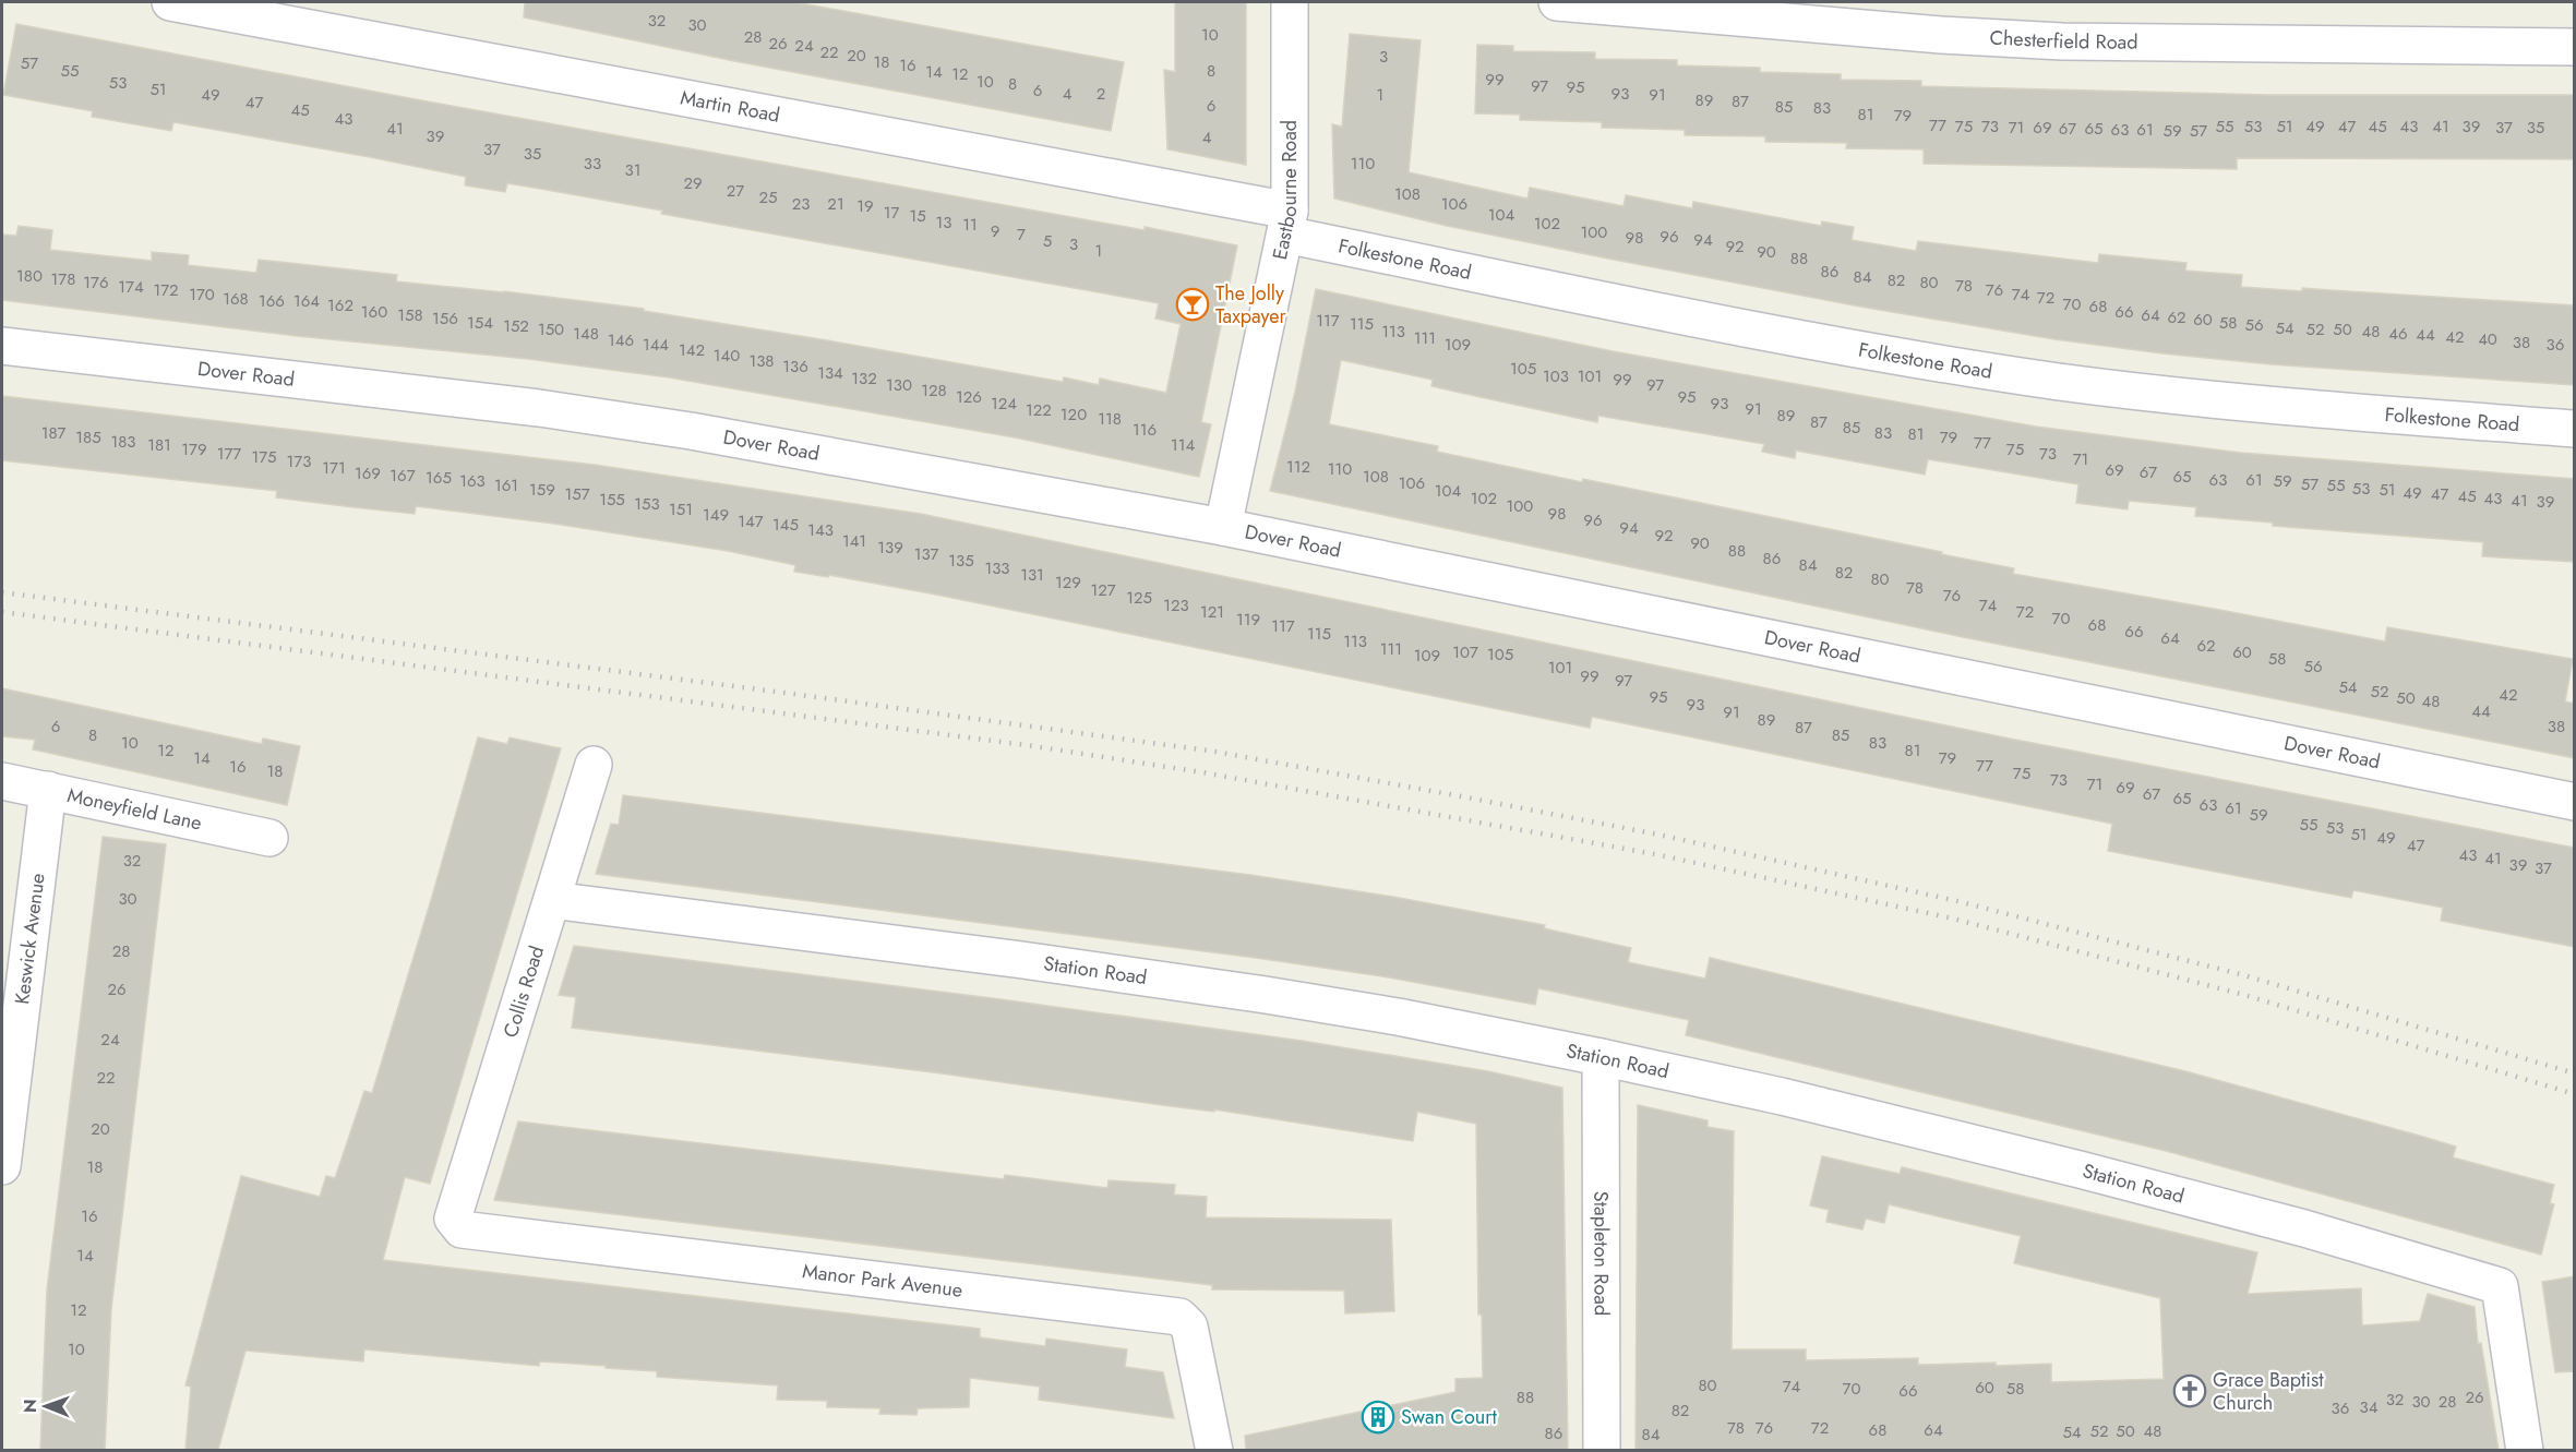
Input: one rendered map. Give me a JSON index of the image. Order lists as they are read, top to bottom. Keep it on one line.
{"streets":{"street":["Chesterfield Road","Martin Road","Eastbourne Road","Folkestone Road","Dover Road","Moneyfield Lane","Keswick Avenue","Station Road","Collis Road","Stapleton Road","Manor Park Avenue"]},"crossings":[["Martin Road","Eastbourne Road"],["Martin Road","Folkestone Road"],["Eastbourne Road","Folkestone Road"],["Eastbourne Road","Dover Road"],["Moneyfield Lane","Keswick Avenue"],["Station Road","Collis Road"],["Station Road","Stapleton Road"],["Collis Road","Manor Park Avenue"]],"places":{"bar":["The Jolly Taxpayer"],"church":["Grace Baptist Church"],"building":["Swan Court"]},"house_numbers":["32","30","10","28","26","24","22","20","3","18","57","16","55","8","14","12","99","10","53","8","97","95","51","6","4","2","93","49","1","91","89","87","47","6","85","83","45","81","79","43","77","75","73","55","53","51","49","47","45","43","41","39","71","69","37","35","41","67","65","63","61","59","57","39","4","37","35","33","110","31","29","27","108","25","23","21","106","19","17","104","15","13","102","11","9","100","7","96","98","94","5","3","92","1","90","88","86","180","84","178","82","176","80","78","174","172","76","170","74","72","168","166","164","70","162","68","160","66","158","64","62","156","60","117","154","58","115","56","152","54","150","52","50","113","48","148","46","44","42","111","40","146","38","144","109","36","142","140","138","136","105","134","103","101","132","99","130","97","128","126","95","124","93","91","122","120","89","118","87","85","116","187","83","81","185","79","183","77","181","114","179","75","177","73","175","71","173","112","171","110","69","67","169","167","108","65","165","63","61","163","59","106","57","161","55","53","159","51","104","49","157","47","45","102","43","155","41","39","153","100","151","98","149","96","147","145","94","143","92","141","90","139","88","137","86","135","84","133","82","131","80","129","78","127","76","125","123","74","121","72","70","119","68","117","66","115","64","113","62","111","107","60","105","109","58","56","101","99","97","54","52","42","95","50","48","93","44","91","89","6","38","87","8","85","10","83","12","81","14","79","77","16","18","75","73","71","69","67","65","63","61","59","55","53","51","49","47","43","41","32","39","37","30","28","26","24","22","20","18","16","14","12","10","80","74","60","70","58","66","88","26","32","30","28","34","36","82","78","76","72","68","64","52","50","48","54","86","84"],"north":"left"}
